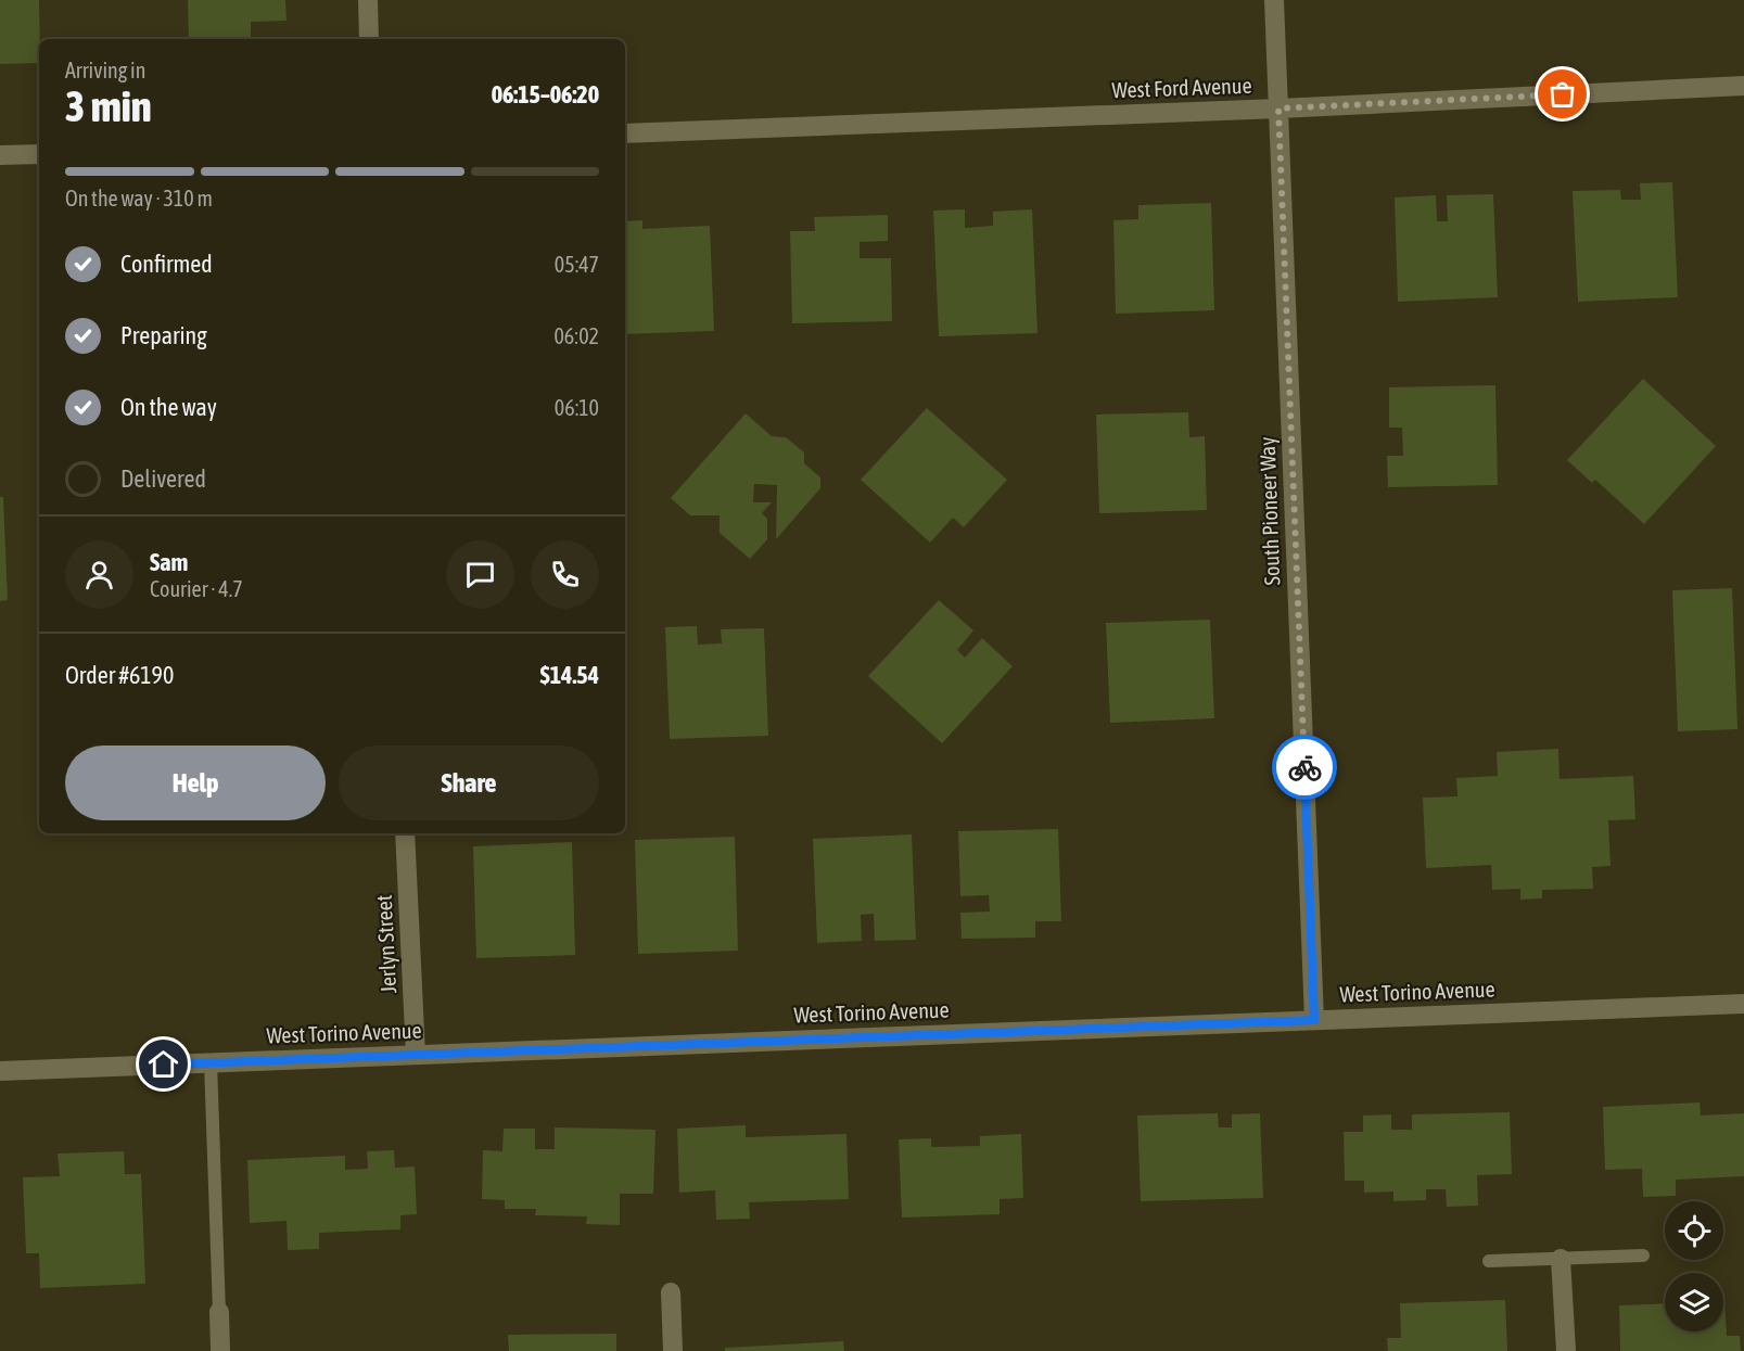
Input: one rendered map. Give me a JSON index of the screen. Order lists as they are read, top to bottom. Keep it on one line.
{"streets":{"street":["West Ford Avenue","South Pioneer Way","Jerlyn Street","West Torino Avenue"]},"crossings":[["West Ford Avenue","South Pioneer Way"],["South Pioneer Way","West Torino Avenue"],["Jerlyn Street","West Torino Avenue"]],"page":{"heading":["3 min","Arriving in","06:15–06:20"],"panel":["Sam","Courier · 4.7","Order #6190","$14.54"],"bar":"On the way · 310 m","list":[["Confirmed","05:47"],["Preparing","06:02"],["On the way","06:10"],"Delivered"],"buttons":["Help","Share"]}}
